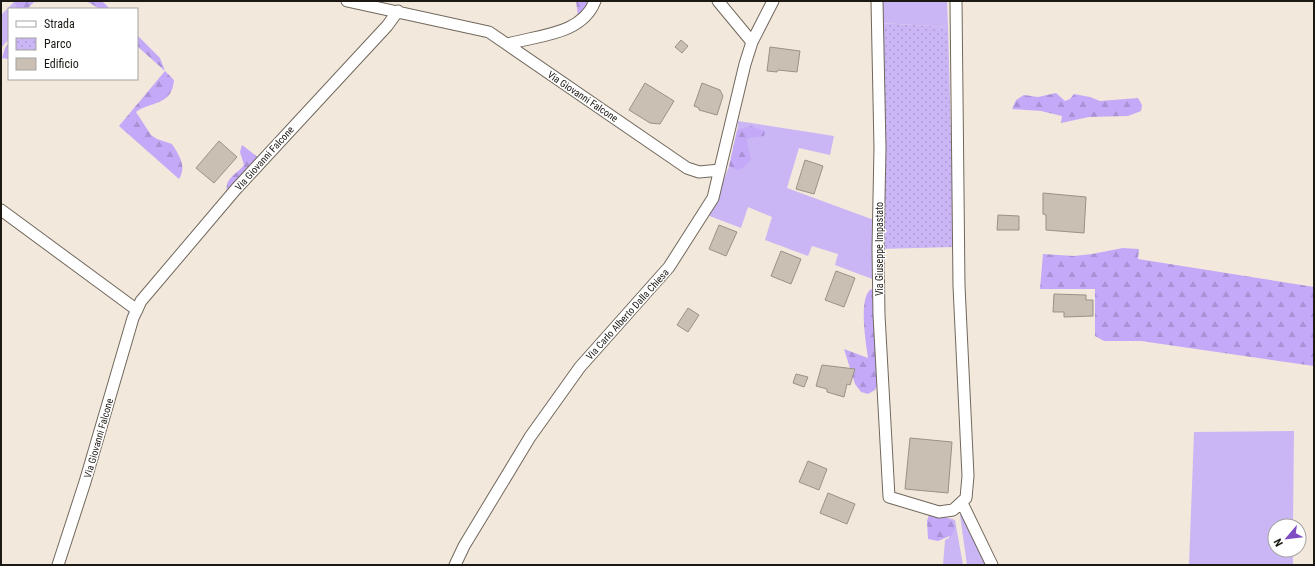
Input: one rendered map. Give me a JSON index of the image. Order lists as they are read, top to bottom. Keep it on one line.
{"streets":{"street":["Via Giovanni Falcone","Via Giuseppe Impastato","Via Carlo Alberto Dalla Chiesa"]},"crossings":[["Via Giovanni Falcone","Via Carlo Alberto Dalla Chiesa"]],"legend":["Strada","Parco","Edificio"],"north":"bottom left"}
